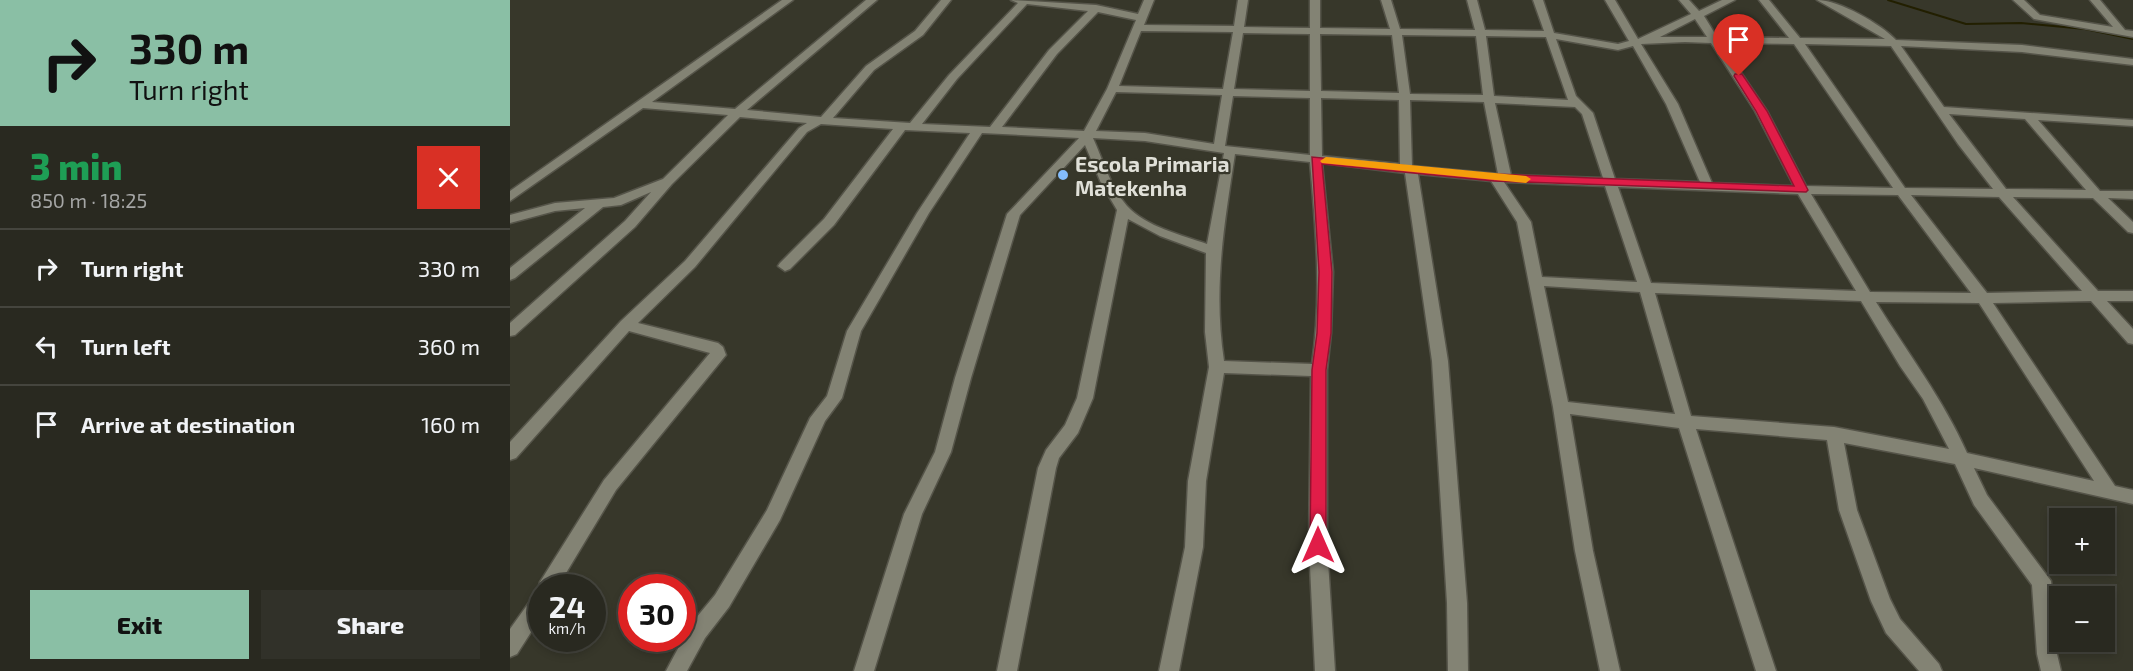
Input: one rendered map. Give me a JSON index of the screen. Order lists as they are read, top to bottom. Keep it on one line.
{"places":["Escola Primaria Matekenha"],"page":{"turn":["330 m","Turn right"],"heading":["3 min","850 m · 18:25"],"list":[{"name":"Turn right","value":"330 m"},{"name":"Turn left","value":"360 m"},{"name":"Arrive at destination","value":"160 m"}],"map_buttons":["+","−"],"speed":"24 km/h","limit":"30","buttons":["Exit","Share"]}}
